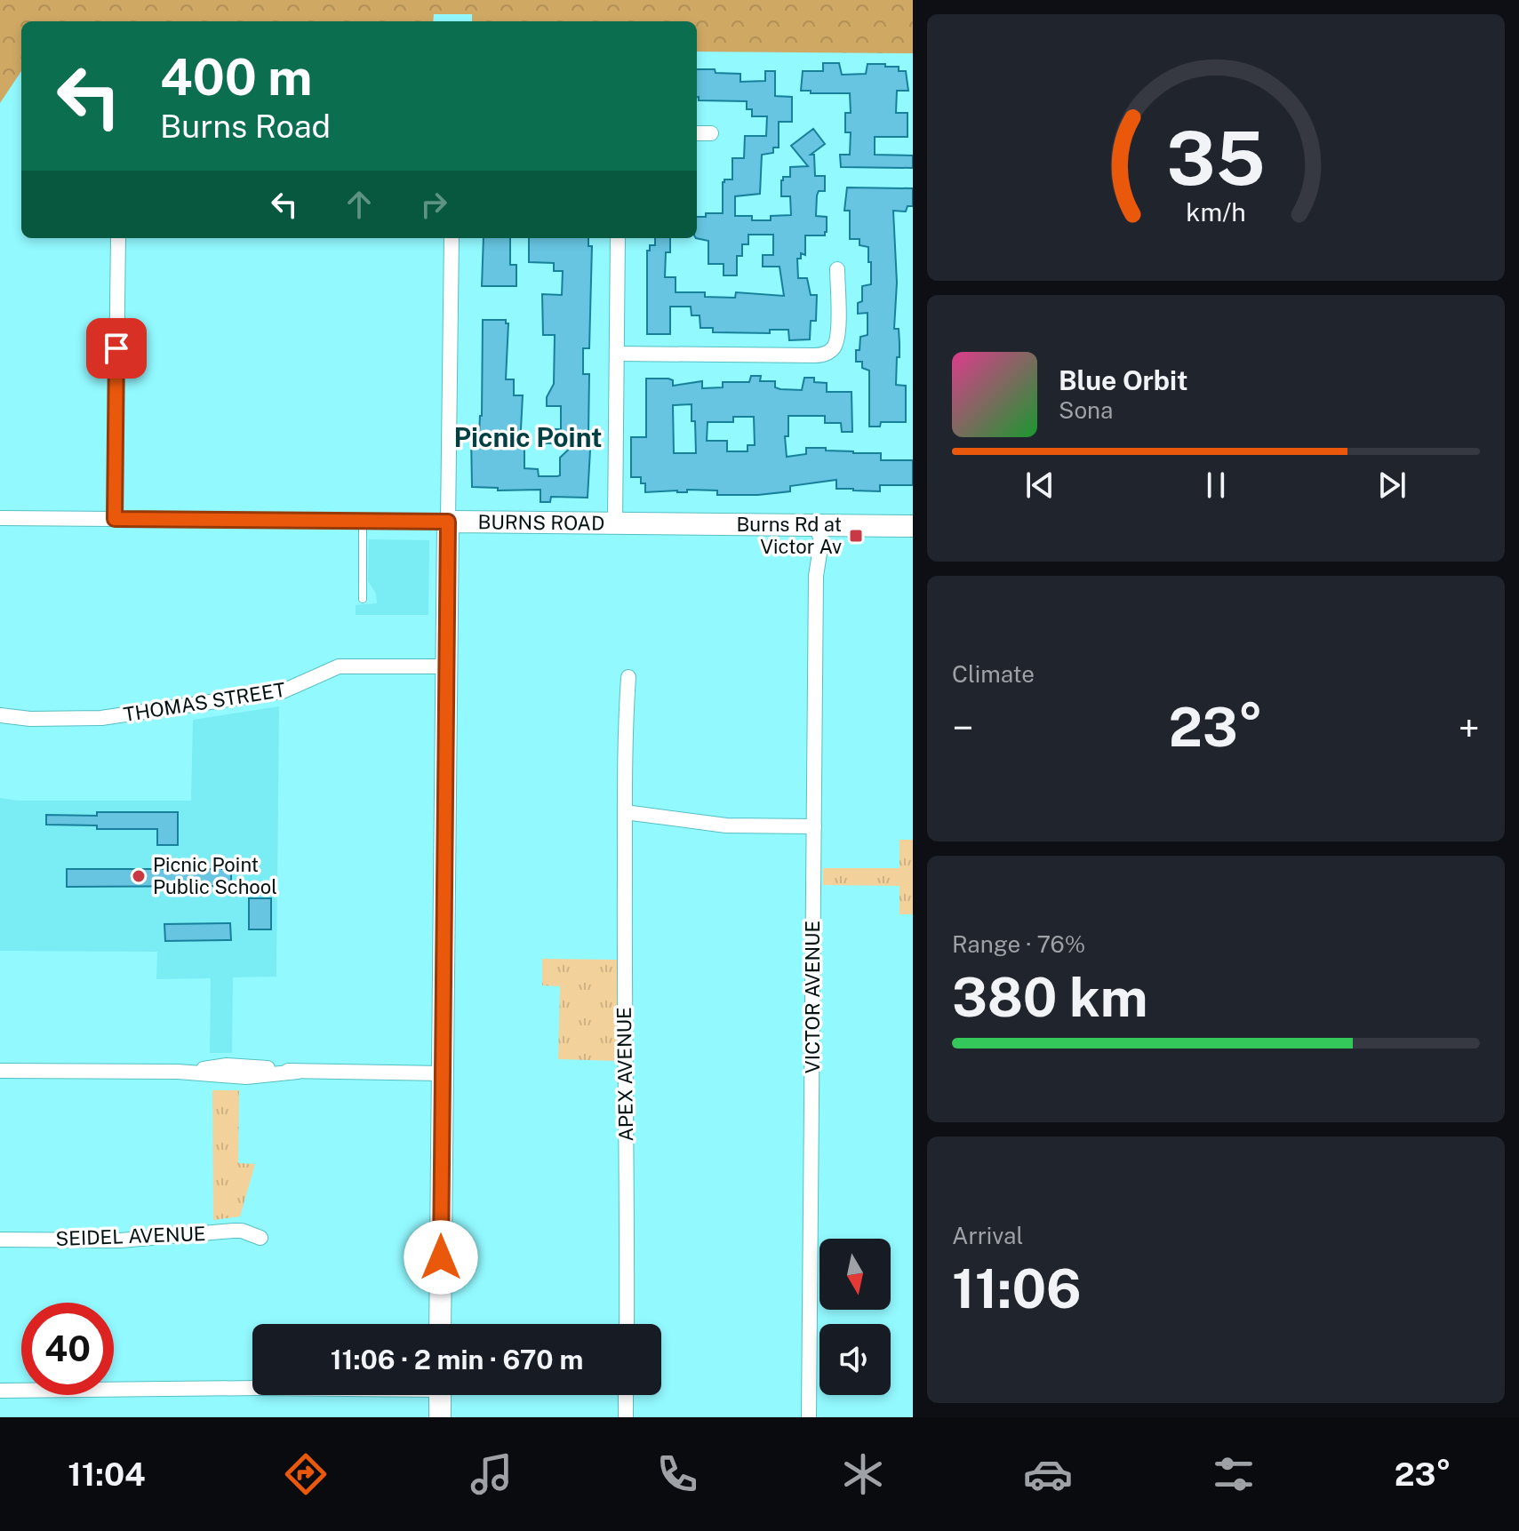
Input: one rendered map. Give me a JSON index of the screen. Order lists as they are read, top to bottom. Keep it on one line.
{"streets":{"street":["BURNS ROAD","THOMAS STREET","VICTOR AVENUE","APEX AVENUE","SEIDEL AVENUE"]},"crossings":[["BURNS ROAD","VICTOR AVENUE"]],"districts":["Picnic Point"],"places":{"transit":["Burns Rd at Victor Av"],"other":["Picnic Point Public School"]},"north":"bottom","page":{"turn":["400 m","Burns Road"],"song":["Blue Orbit","Sona"],"tile":["Climate",["Range · 76%","380 km"],["Arrival","11:06"]],"heat":["−","23°","+"],"limit":"40","trip":"11:06 · 2 min · 670 m","tabs":["11:04","23°"],"gauge":["35","km/h"]}}
